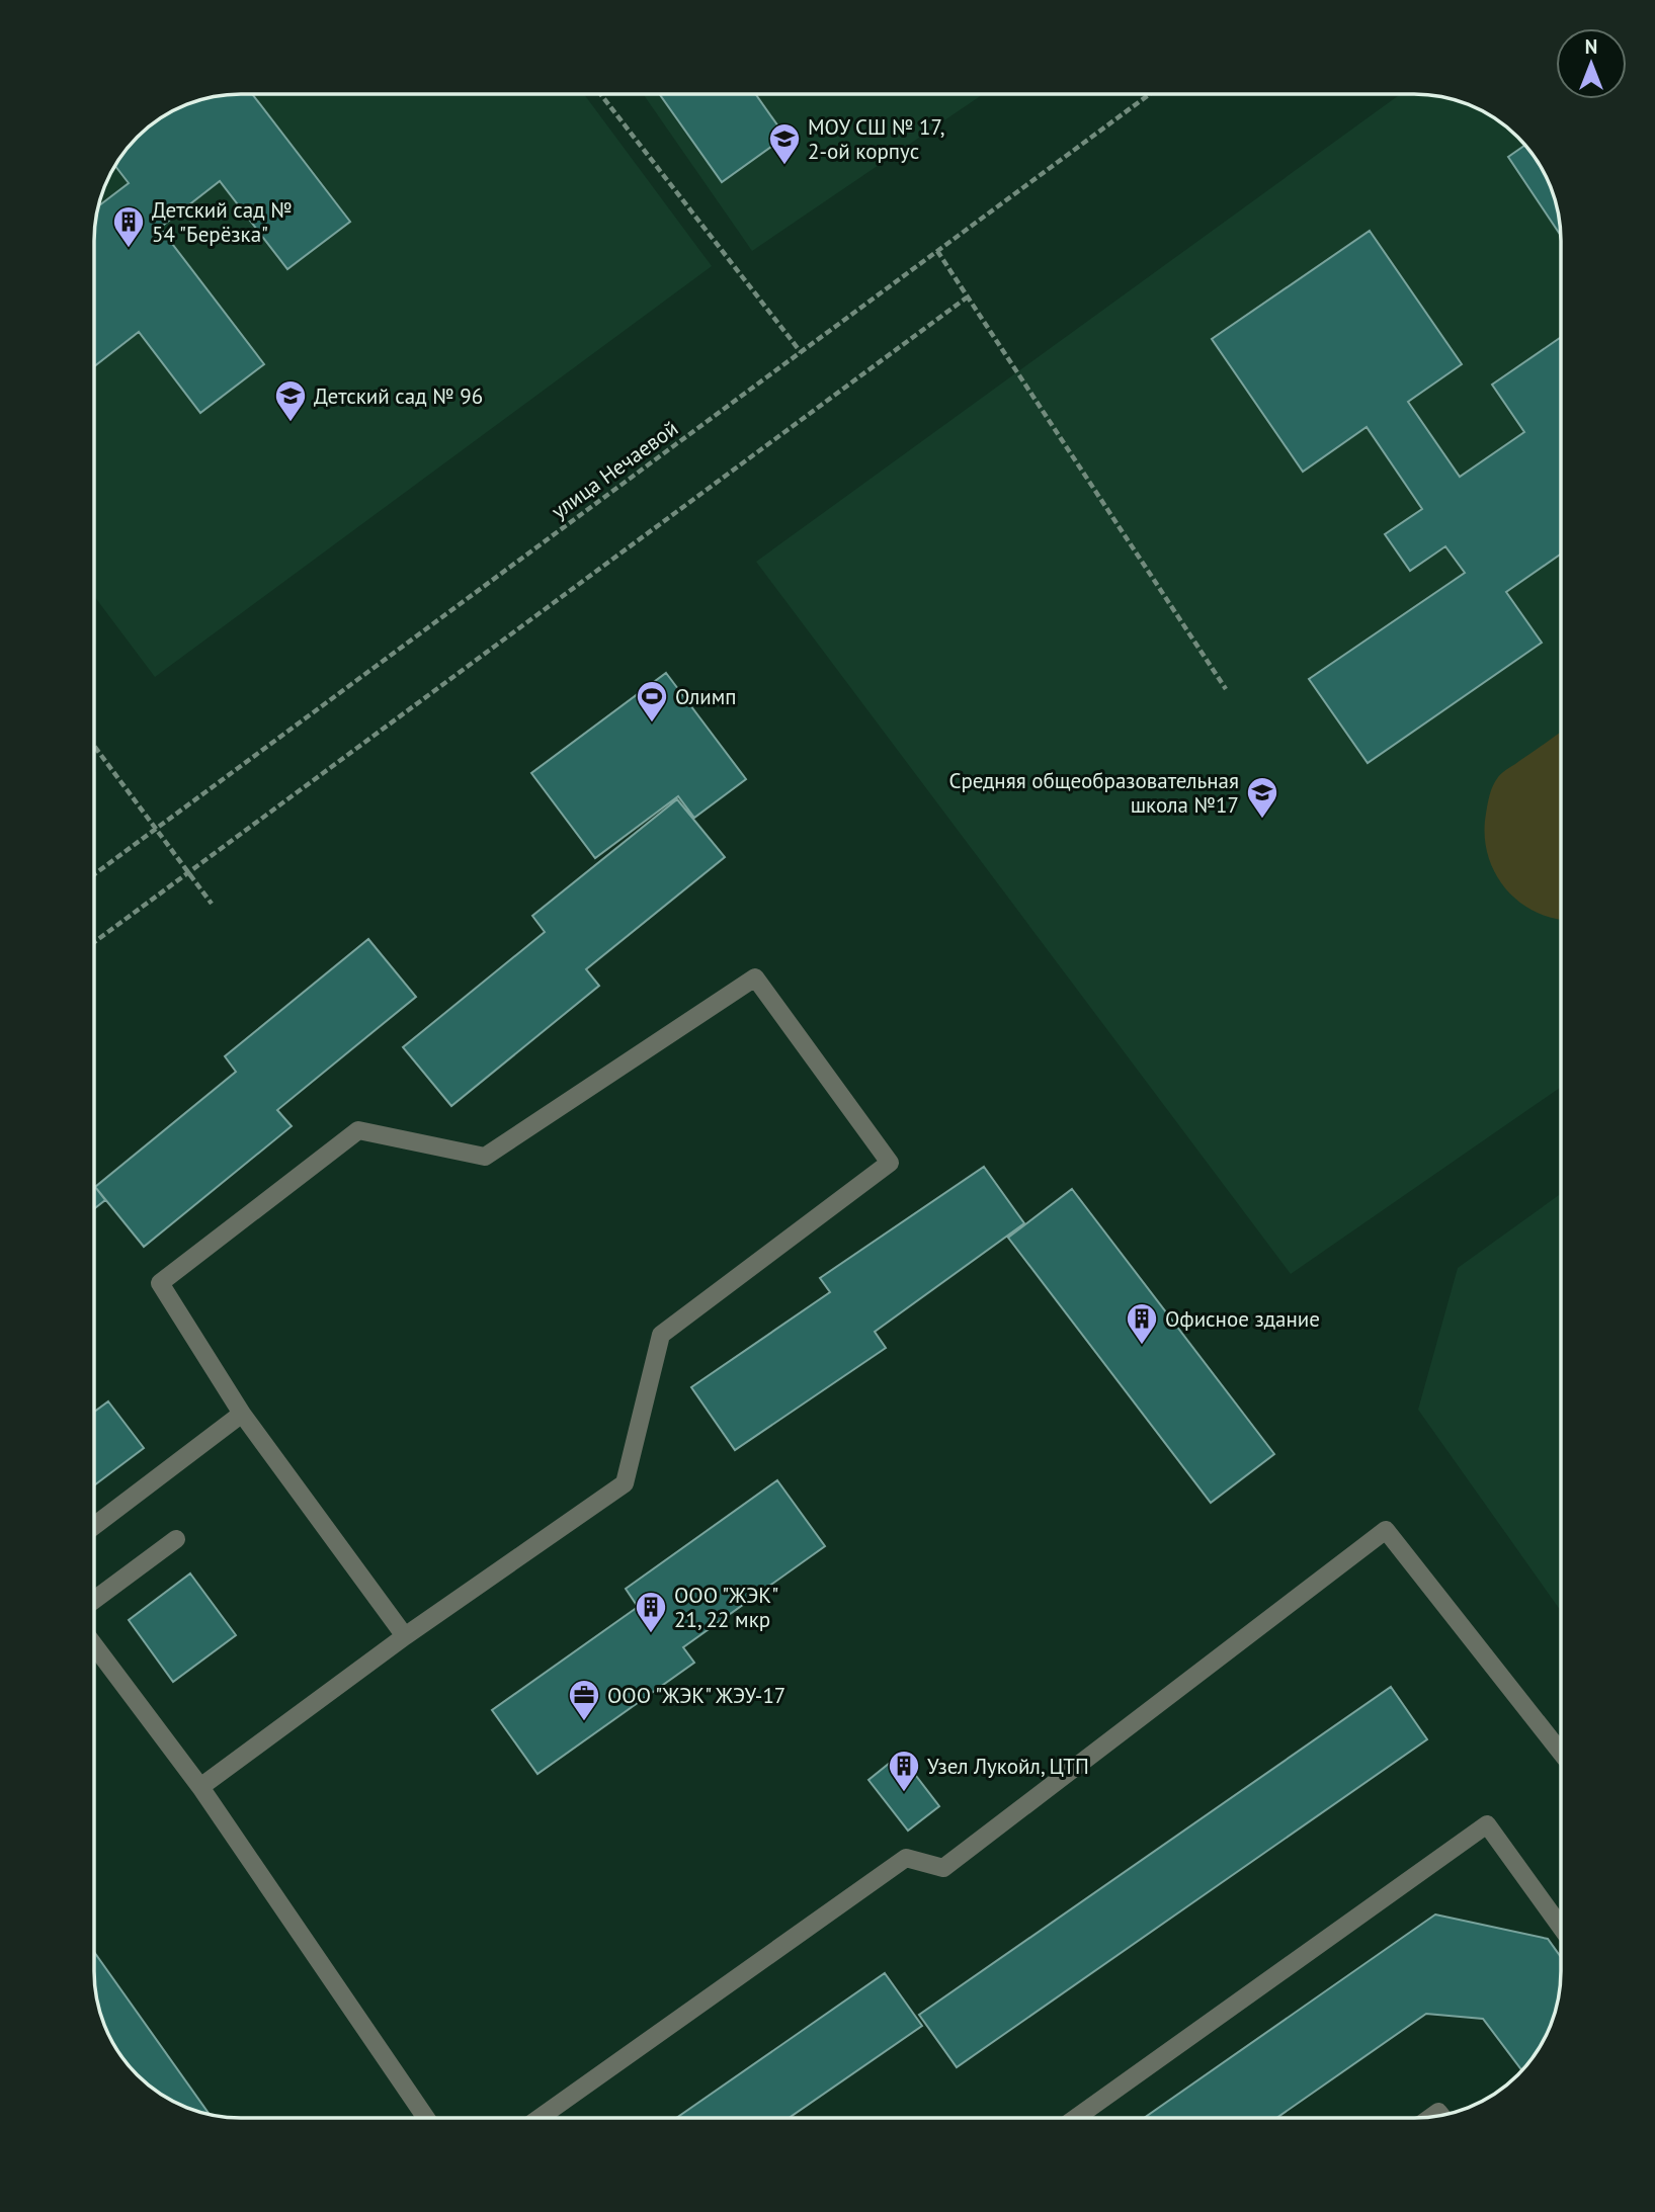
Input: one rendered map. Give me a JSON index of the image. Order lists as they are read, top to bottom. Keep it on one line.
{"streets":{"path":["улица Нечаевой"]},"places":{"school or university":["МОУ СШ № 17, 2-ой корпус","Детский сад № 96","Средняя общеобразовательная школа №17"],"building":["Детский сад № 54 \"Берёзка\"","Офисное здание","ООО \"ЖЭК\" 21, 22 мкр","Узел Лукойл, ЦТП"],"sports":["Олимп"],"office":["ООО \"ЖЭК\" ЖЭУ-17"]},"north":"top"}
